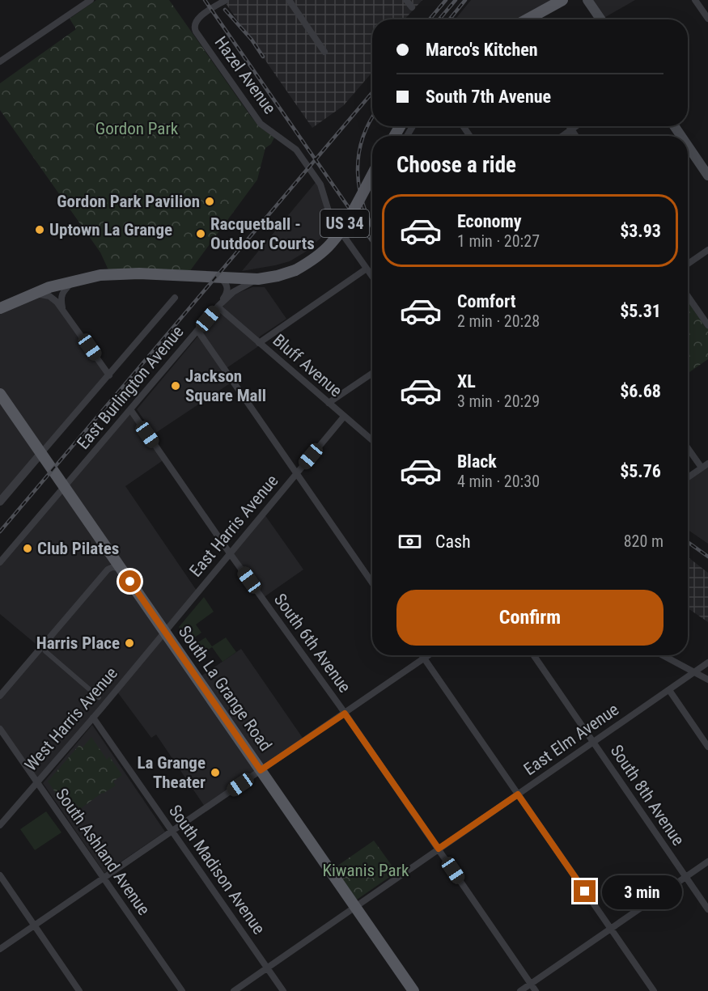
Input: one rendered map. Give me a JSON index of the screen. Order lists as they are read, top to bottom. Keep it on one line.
{"streets":{"main road":["US 34","South La Grange Road"],"street":["Hazel Avenue","Bluff Avenue","East Burlington Avenue","East Harris Avenue","South 6th Avenue","West Harris Avenue","East Elm Avenue","South 8th Avenue","South Ashland Avenue","South Madison Avenue"]},"crossings":[["US 34","East Burlington Avenue"],["Bluff Avenue","East Burlington Avenue"],["Bluff Avenue","East Harris Avenue"],["East Burlington Avenue","South 6th Avenue"],["East Burlington Avenue","South La Grange Road"],["East Harris Avenue","South 6th Avenue"],["East Harris Avenue","South La Grange Road"],["East Harris Avenue","West Harris Avenue"],["South 6th Avenue","East Elm Avenue"],["South La Grange Road","West Harris Avenue"],["South La Grange Road","East Elm Avenue"],["West Harris Avenue","South Ashland Avenue"],["West Harris Avenue","South Madison Avenue"],["East Elm Avenue","South 8th Avenue"],["East Elm Avenue","South Madison Avenue"]],"parks":["Gordon Park","Kiwanis Park"],"places":["Gordon Park Pavilion","Uptown La Grange","Racquetball - Outdoor Courts","Jackson Square Mall","Club Pilates","Harris Place","La Grange Theater"],"page":{"banner":["Marco's Kitchen","South 7th Avenue"],"heading":"Choose a ride","list":[{"name":"Economy","note":"1 min · 20:27","value":"$3.93"},{"name":"Comfort","note":"2 min · 20:28","value":"$5.31"},{"name":"XL","note":"3 min · 20:29","value":"$6.68"},{"name":"Black","note":"4 min · 20:30","value":"$5.76"}],"pay":["Cash","820 m"],"buttons":"Confirm","bubble":"3 min"}}
